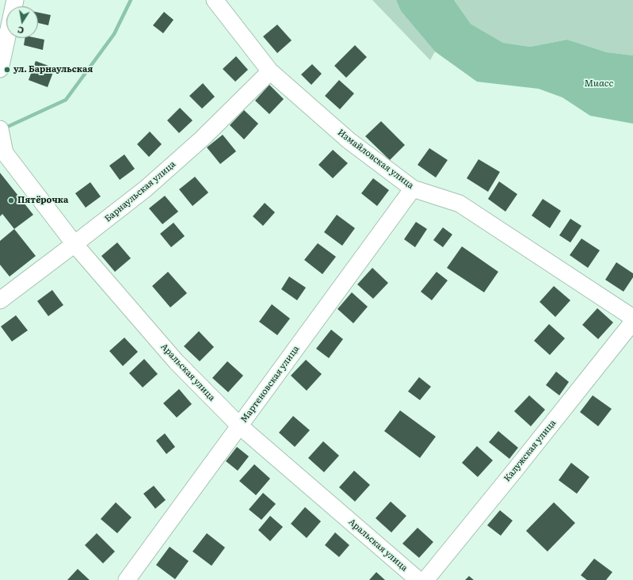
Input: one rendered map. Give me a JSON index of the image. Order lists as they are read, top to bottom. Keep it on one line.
{"streets":{"street":["Измайловская улица","Барнаульская улица","Аральская улица","Мартеновская улица","Калужская улица"]},"crossings":[["Измайловская улица","Барнаульская улица"],["Измайловская улица","Мартеновская улица"],["Барнаульская улица","Аральская улица"],["Аральская улица","Мартеновская улица"]],"water":["Миасс"],"places":["ул. Барнаульская","Пятёрочка"],"north":"bottom"}
